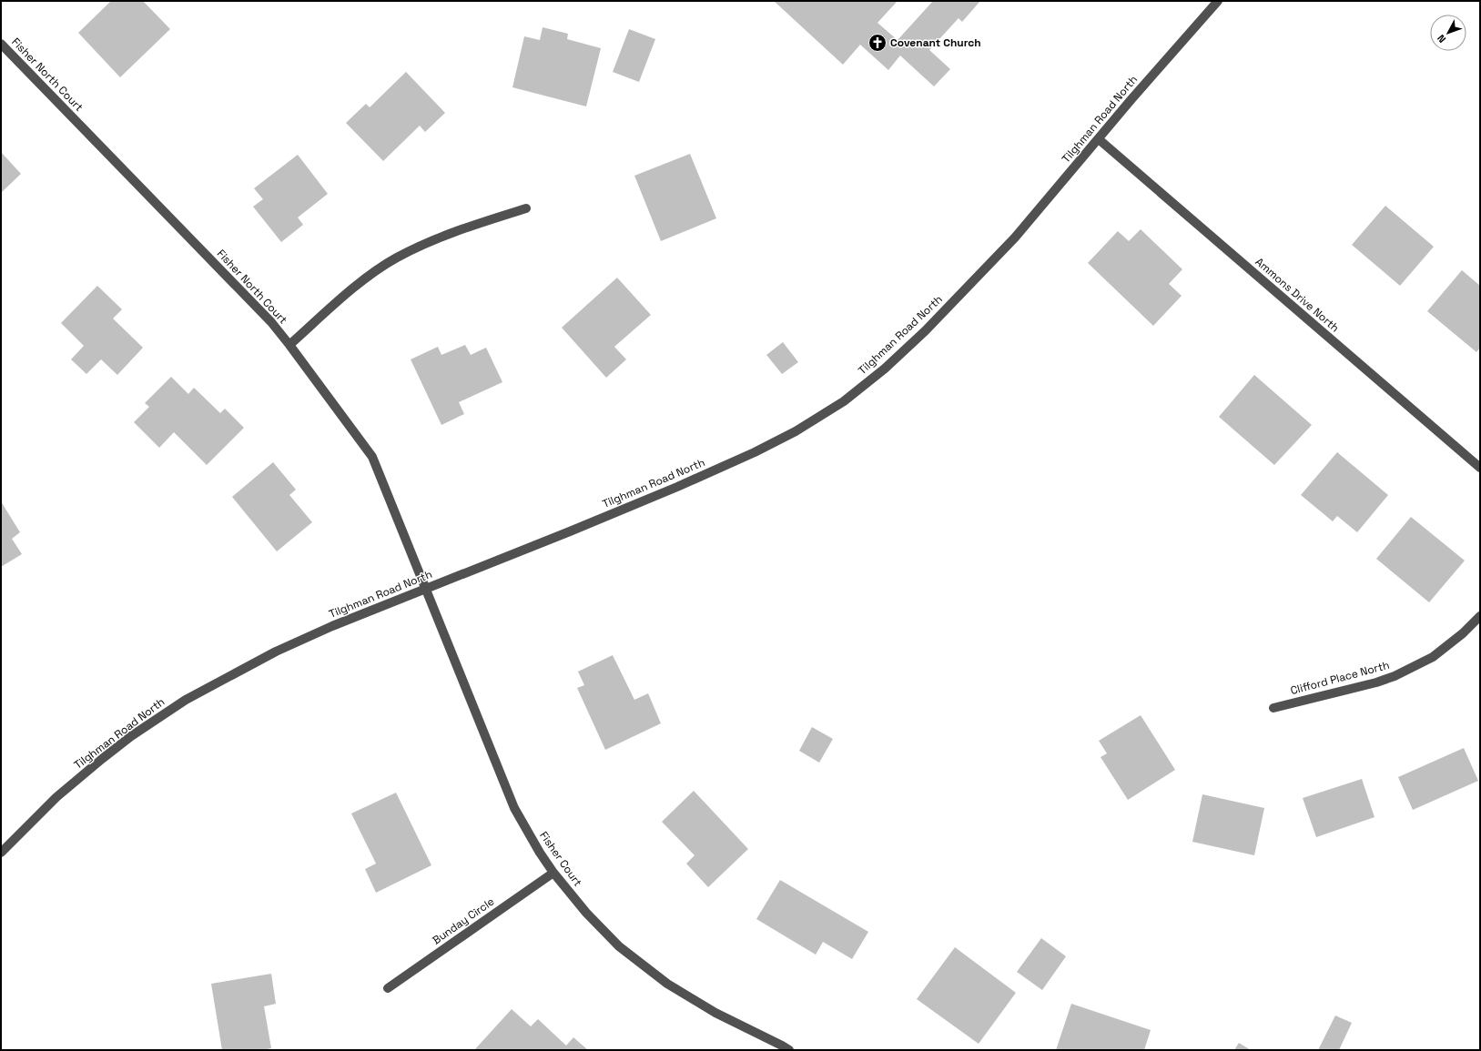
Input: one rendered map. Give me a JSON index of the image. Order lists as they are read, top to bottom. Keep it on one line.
{"streets":{"street":["Fisher North Court","Tilghman Road North","Ammons Drive North","Clifford Place North","Fisher Court","Bunday Circle"]},"crossings":[["Fisher North Court","Tilghman Road North"],["Fisher North Court","Fisher Court"],["Tilghman Road North","Ammons Drive North"],["Tilghman Road North","Fisher Court"],["Fisher Court","Bunday Circle"]],"places":{"church":["Covenant Church"]},"north":"bottom left"}
